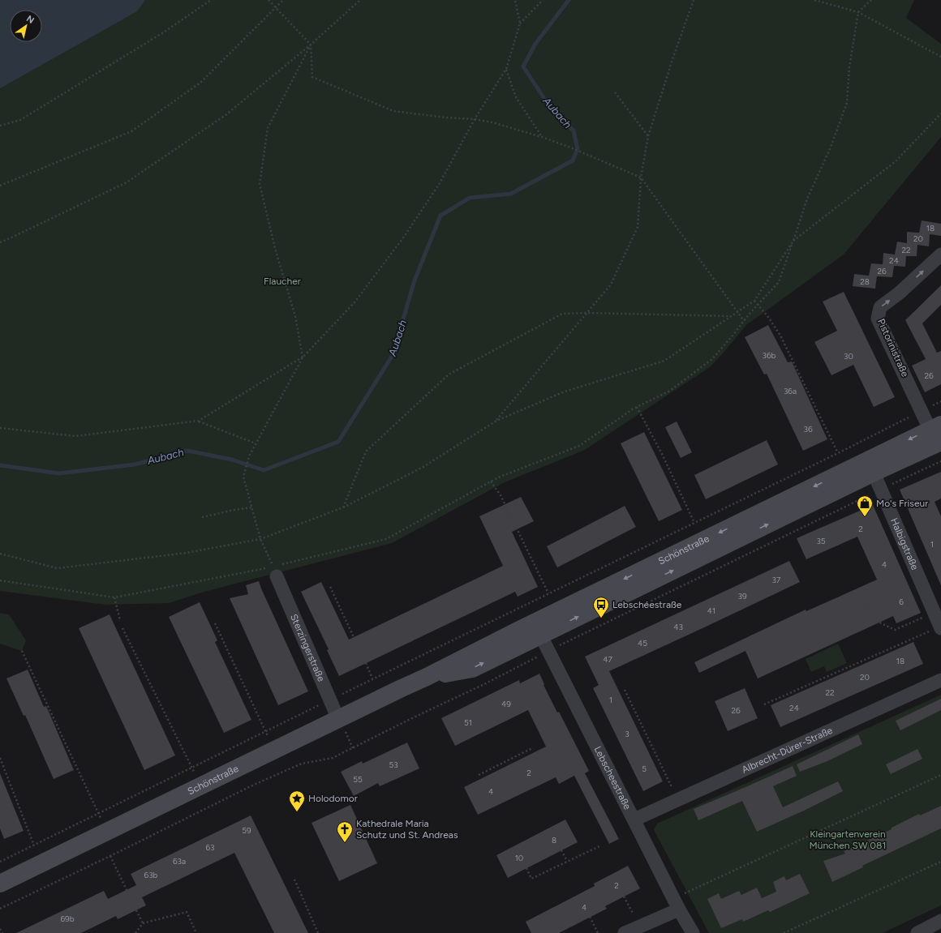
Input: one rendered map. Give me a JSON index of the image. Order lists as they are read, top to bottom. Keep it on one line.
{"streets":{"street":["Pistorinistraße","Halbigstraße","Schönstraße","Sterzingerstraße","Albrecht-Dürer-Straße","Lebscheestraße"]},"crossings":[["Pistorinistraße","Schönstraße"],["Halbigstraße","Schönstraße"],["Schönstraße","Sterzingerstraße"],["Schönstraße","Lebscheestraße"],["Albrecht-Dürer-Straße","Lebscheestraße"]],"one_way":["Pistorinistraße"],"water":["Aubach"],"parks":["Flaucher","Kleingartenverein München SW 081"],"places":{"shop":["Mo's Friseur"],"bus stop":["Lebschéestraße"],"place":["Holodomor"],"church":["Kathedrale Maria Schutz und St. Andreas"]},"house_numbers":["18","20","22","24","26","28","36b","30","26","36a","36","2","35","1","4","37","39","6","41","43","45","47","18","20","22","1","49","24","26","51","3","53","5","2","55","4","59","8","63","10","63a","63b","2","4","69b"],"north":"top right"}
